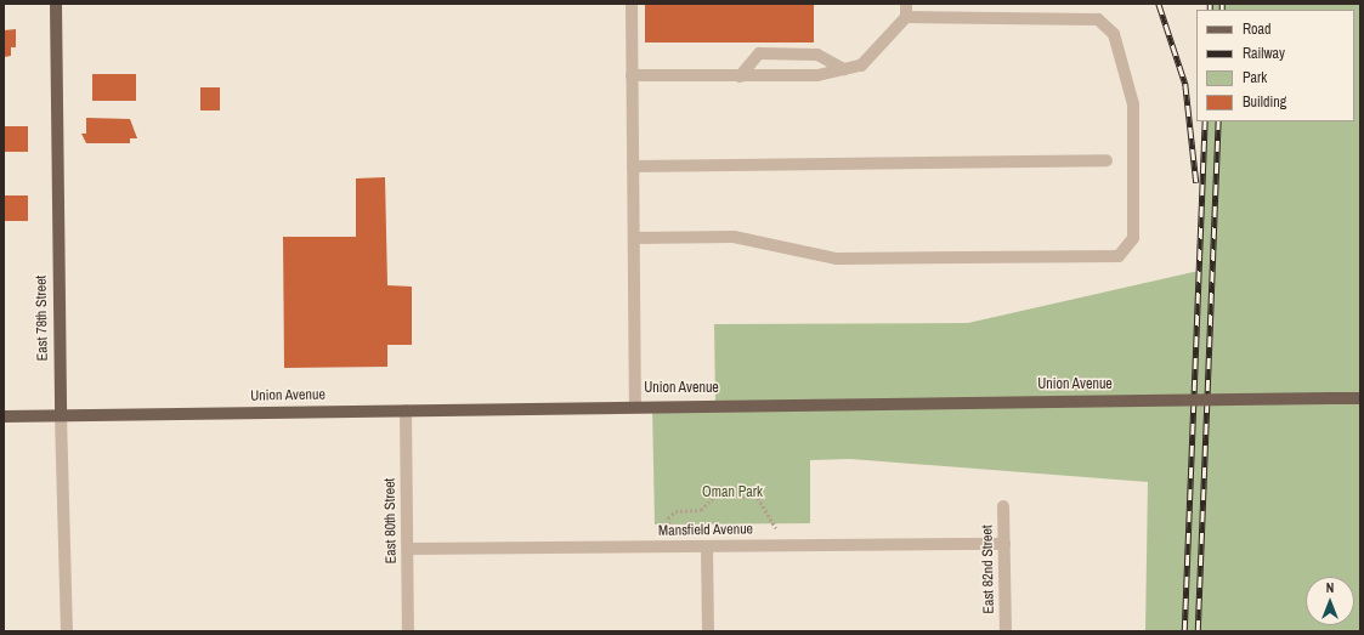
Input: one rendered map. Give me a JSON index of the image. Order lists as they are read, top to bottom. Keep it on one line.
{"streets":{"main road":["East 78th Street","Union Avenue"],"street":["East 80th Street","Mansfield Avenue","East 82nd Street"]},"crossings":[["East 78th Street","Union Avenue"],["Union Avenue","East 80th Street"],["East 80th Street","Mansfield Avenue"],["Mansfield Avenue","East 82nd Street"]],"parks":["Oman Park"],"legend":["Road","Railway","Park","Building"],"north":"top"}
